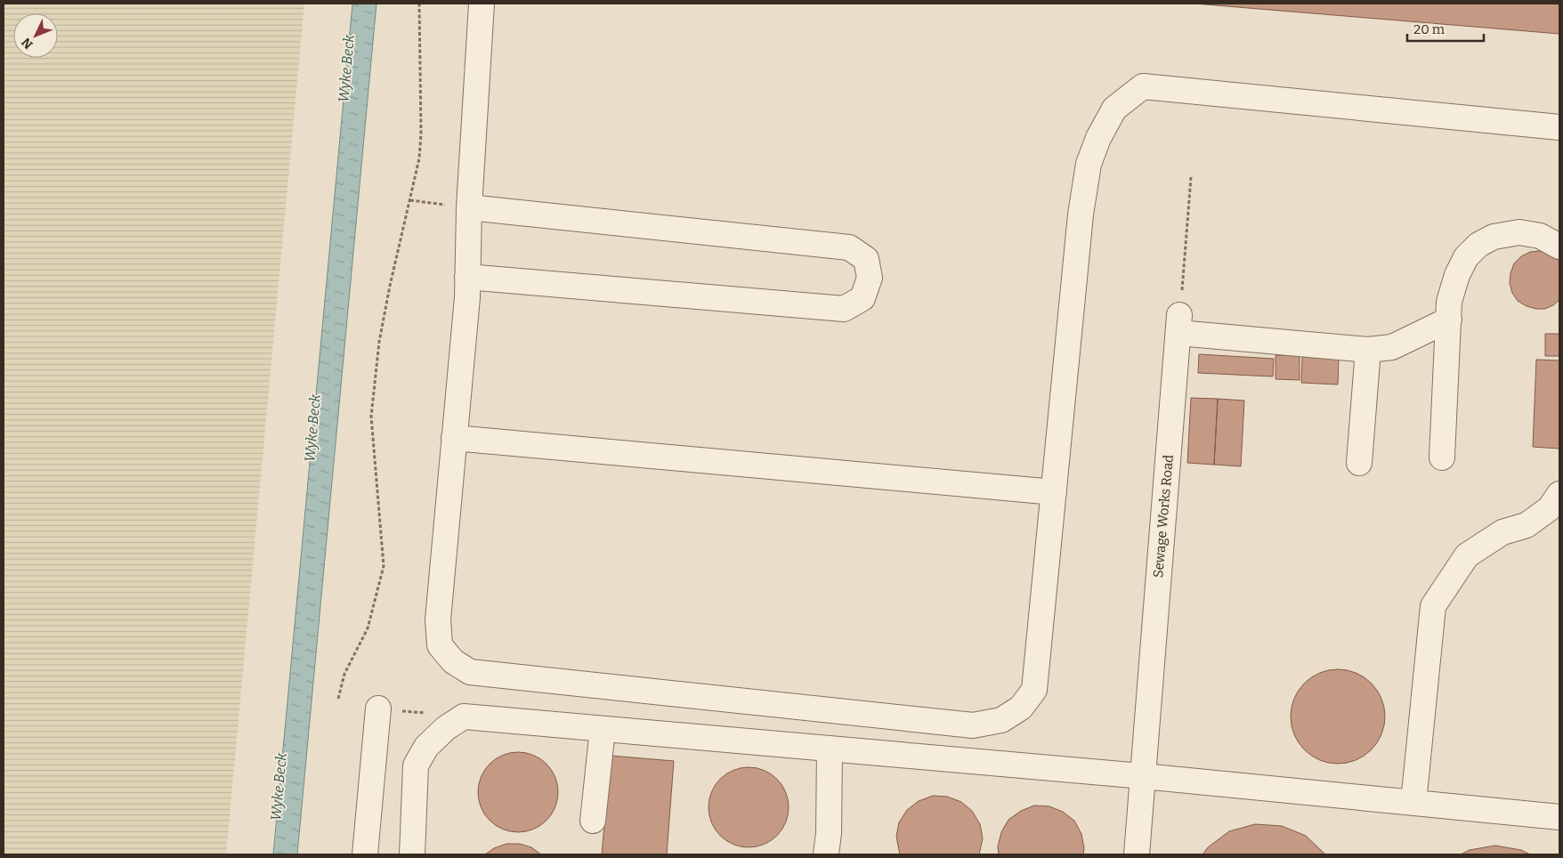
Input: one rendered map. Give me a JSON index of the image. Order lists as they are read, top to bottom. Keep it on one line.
{"streets":{"lane":["Sewage Works Road"]},"water":["Wyke Beck"],"scale_bar":"20 m","north":"bottom left"}
